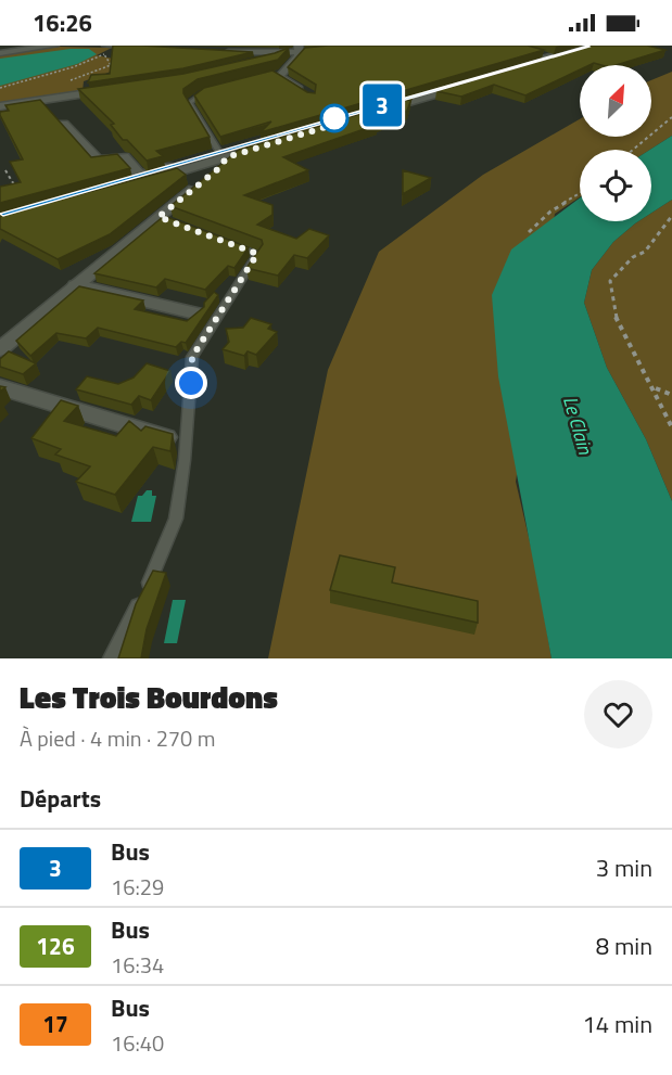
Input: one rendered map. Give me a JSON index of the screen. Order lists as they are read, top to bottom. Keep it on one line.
{"water":["Le Clain"],"lines":["bus line 3"],"north":"top right","page":{"status":"16:26","on_map":"3","heading":[["Les Trois Bourdons","À pied · 4 min · 270 m"],"Départs"],"list":[{"mark":"3","name":"Bus","note":"16:29","value":"3 min"},{"mark":"126","name":"Bus","note":"16:34","value":"8 min"},{"mark":"17","name":"Bus","note":"16:40","value":"14 min"}]}}
